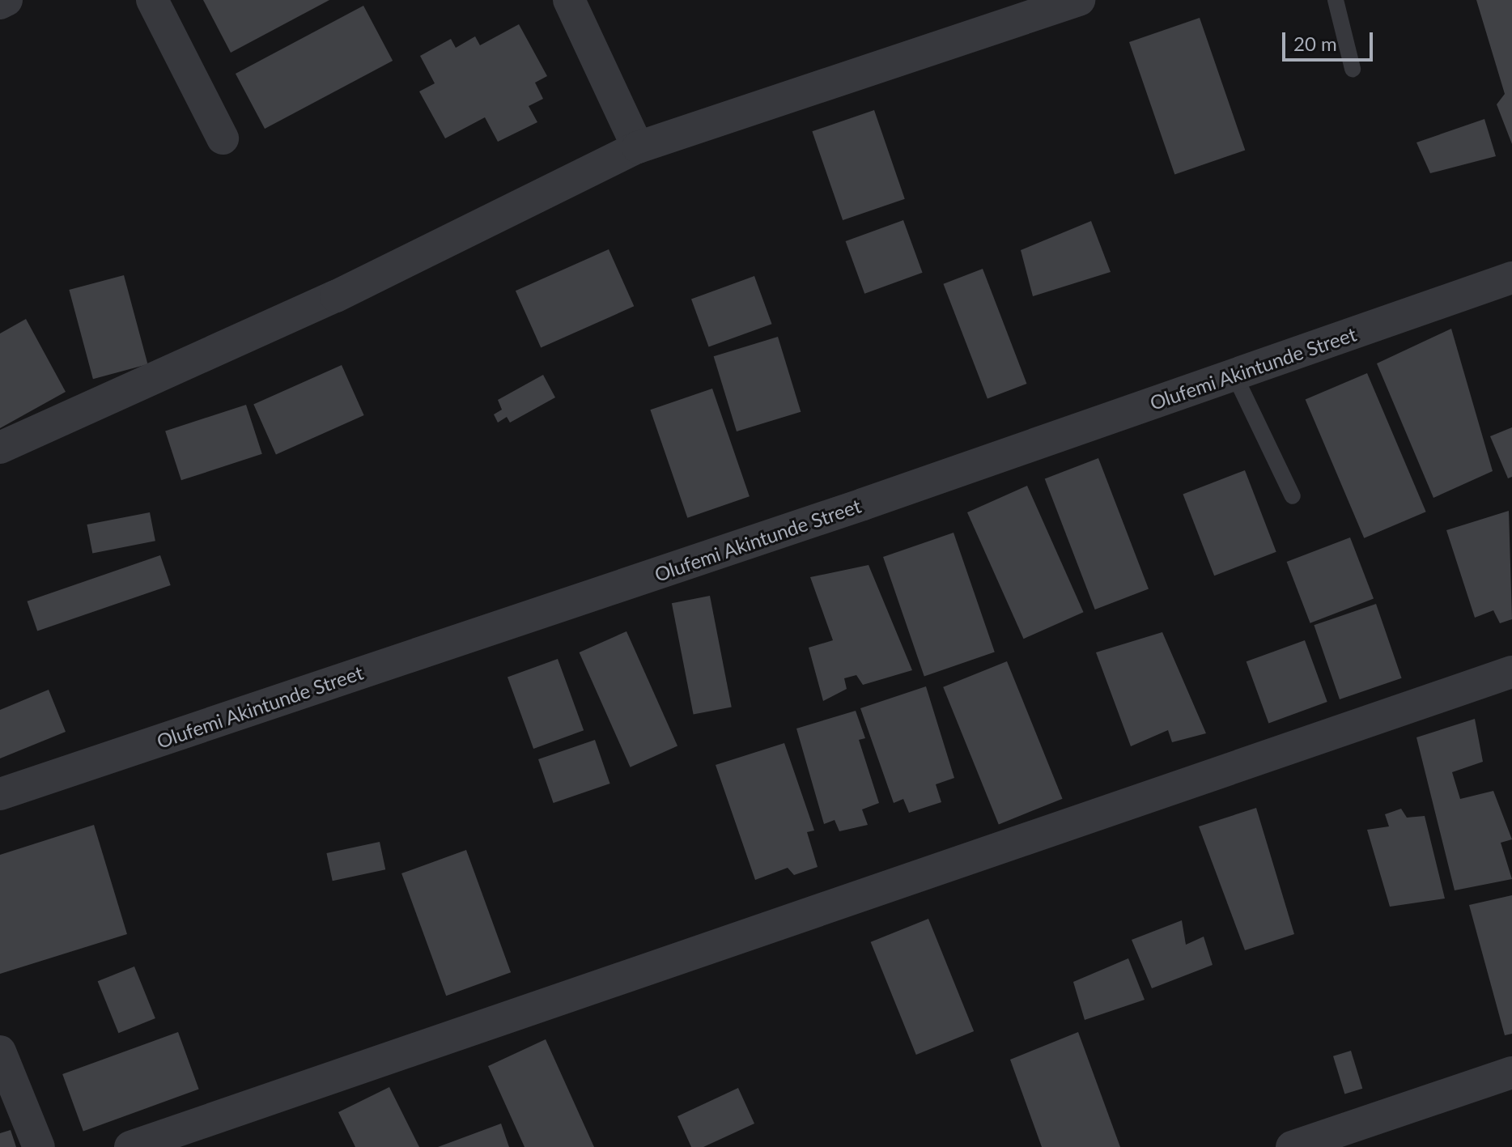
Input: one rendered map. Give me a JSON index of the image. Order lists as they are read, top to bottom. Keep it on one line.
{"streets":{"street":["Olufemi Akintunde Street"]},"scale_bar":"20 m"}
